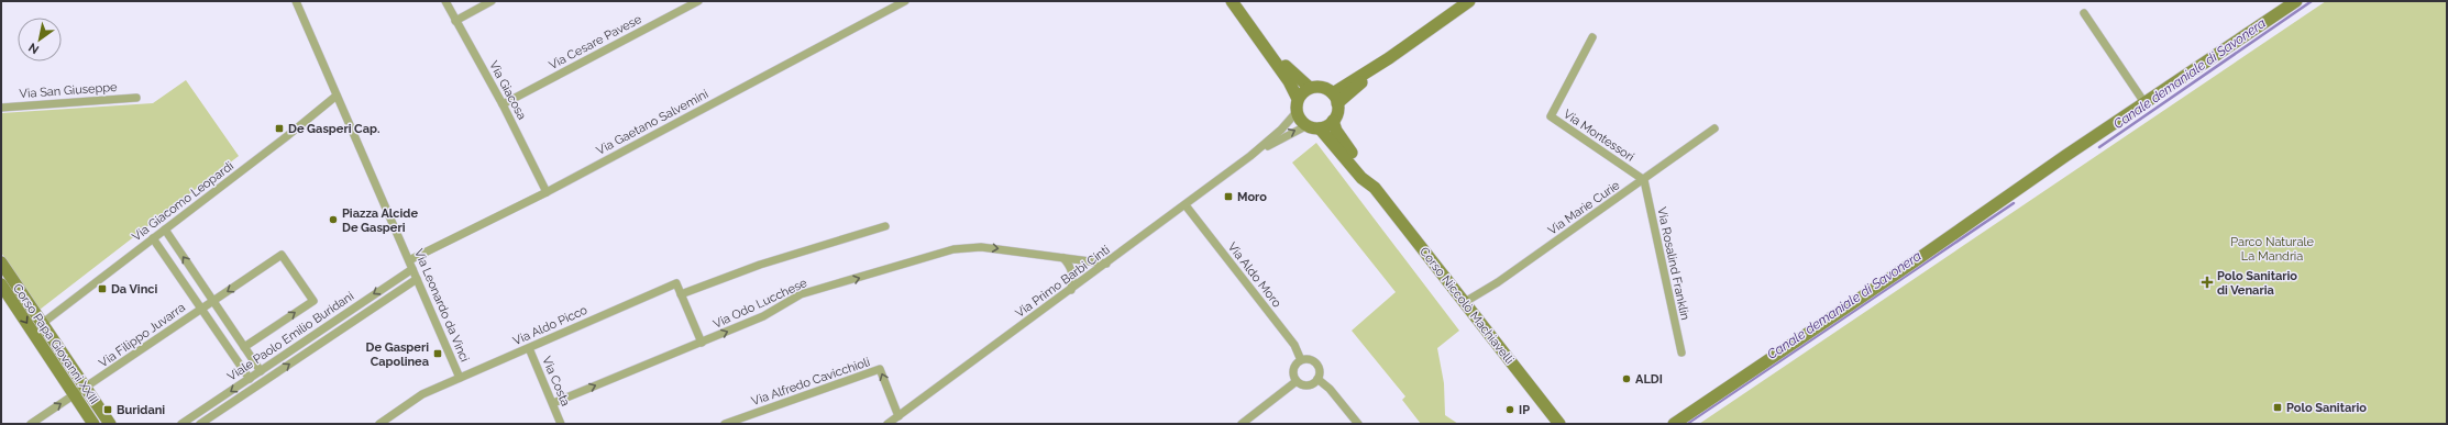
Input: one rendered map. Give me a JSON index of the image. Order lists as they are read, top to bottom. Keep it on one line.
{"streets":{"street":["Via Cesare Pavese","Via San Giuseppe","Via Giacosa","Via Gaetano Salvemini","Via Montessori","Via Giacomo Leopardi","Via Marie Curie","Via Rosalind Franklin","Via Aldo Moro","Via Primo Barbi Cinti","Via Odo Lucchese","Via Leonardo da Vinci","Corso Niccolò Machiavelli","Via Aldo Picco","Via Filippo Juvarra","Viale Paolo Emilio Buridani","Corso Papa Giovanni XXIII","Via Costa","Via Alfredo Cavicchioli"]},"crossings":[["Via Cesare Pavese","Via Giacosa"],["Via Giacosa","Via Gaetano Salvemini"],["Via Gaetano Salvemini","Via Leonardo da Vinci"],["Via Montessori","Via Marie Curie"],["Via Montessori","Via Rosalind Franklin"],["Via Giacomo Leopardi","Via Leonardo da Vinci"],["Via Giacomo Leopardi","Corso Papa Giovanni XXIII"],["Via Marie Curie","Via Rosalind Franklin"],["Via Marie Curie","Corso Niccolò Machiavelli"],["Via Aldo Moro","Via Primo Barbi Cinti"],["Via Primo Barbi Cinti","Corso Niccolò Machiavelli"],["Via Primo Barbi Cinti","Via Alfredo Cavicchioli"],["Via Odo Lucchese","Via Costa"],["Via Leonardo da Vinci","Via Aldo Picco"],["Via Leonardo da Vinci","Viale Paolo Emilio Buridani"],["Via Aldo Picco","Via Costa"],["Via Filippo Juvarra","Corso Papa Giovanni XXIII"]],"one_way":["Via Alfredo Cavicchioli"],"water":["Canale demaniale di Savonera"],"parks":["Parco Naturale La Mandria"],"places":{"transit":["De Gasperi Cap.","Moro","Da Vinci","De Gasperi Capolinea","Polo Sanitario","Buridani"],"other":["Piazza Alcide De Gasperi","ALDI","IP"],"health":["Polo Sanitario di Venaria"]},"north":"bottom left"}
